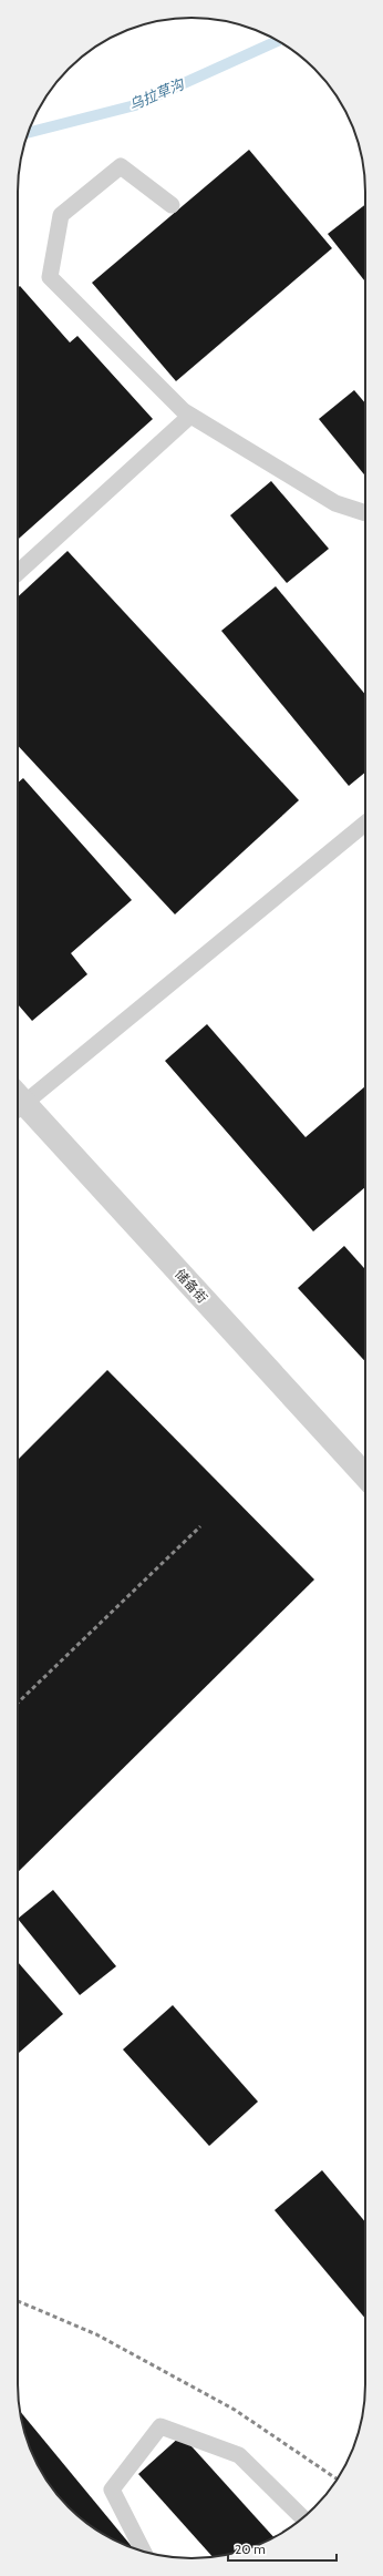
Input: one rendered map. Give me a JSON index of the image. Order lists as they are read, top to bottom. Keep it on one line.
{"streets":{"street":["储备街"]},"water":["乌拉草沟"],"scale_bar":"20 m"}
